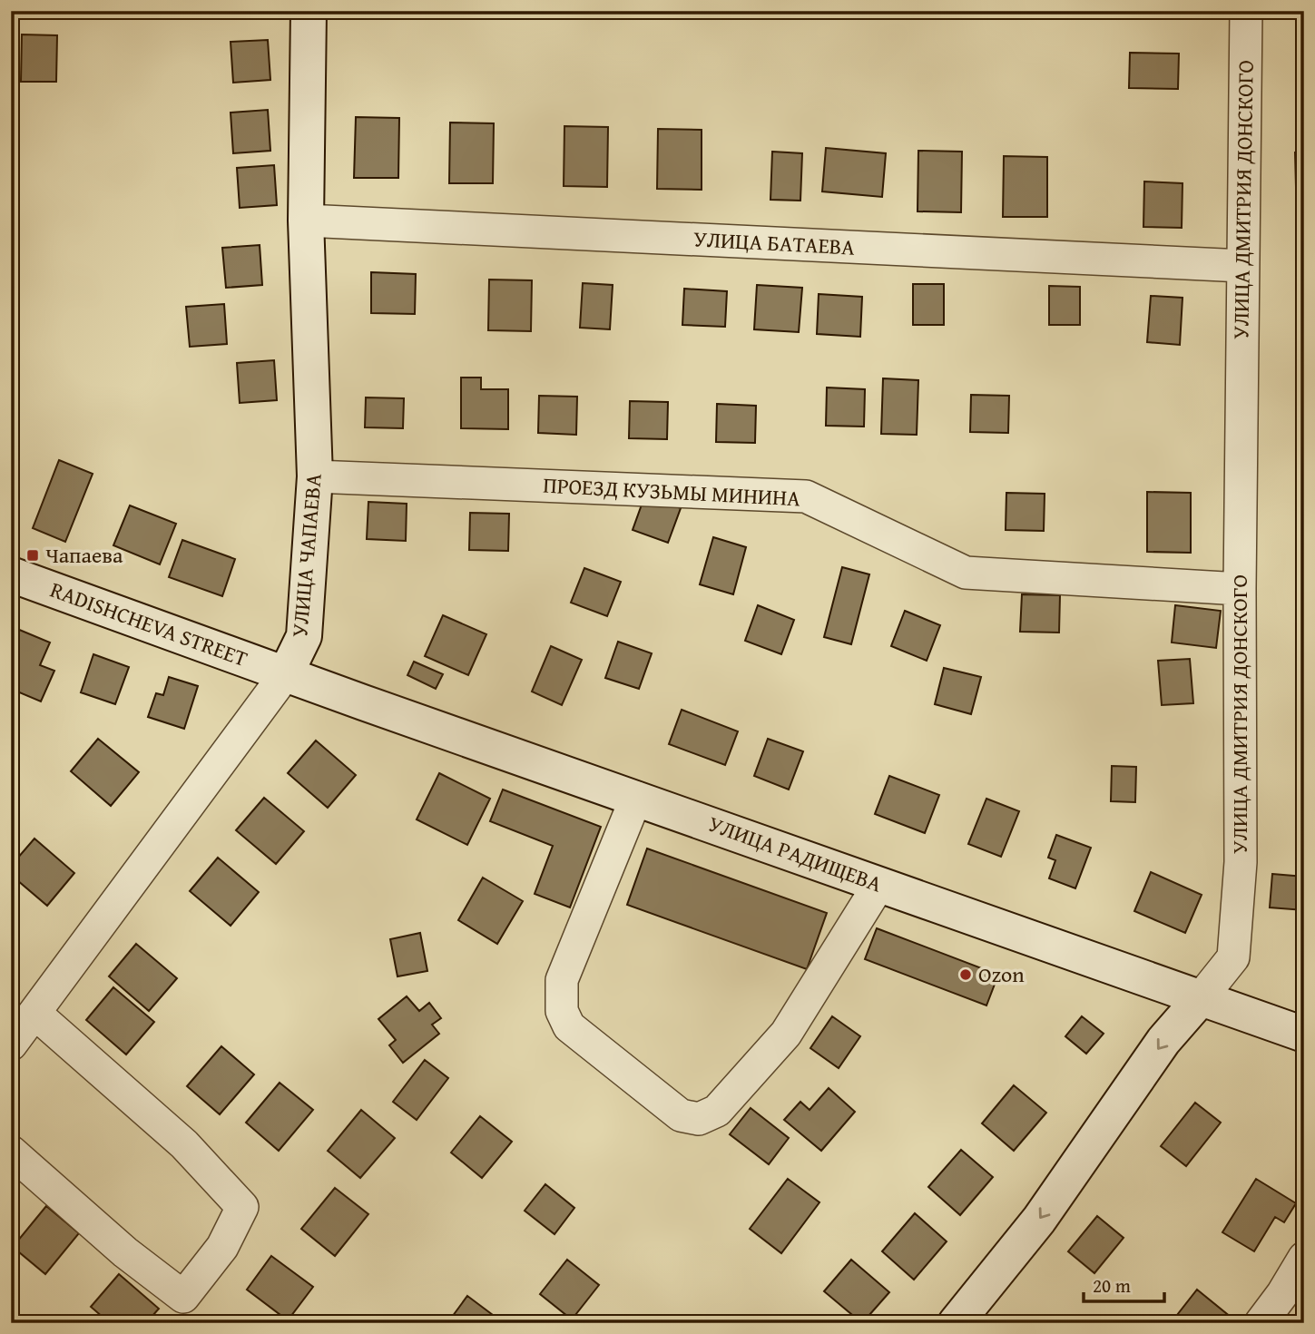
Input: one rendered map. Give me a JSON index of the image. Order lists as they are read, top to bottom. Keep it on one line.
{"streets":{"main road":["УЛИЦА ДМИТРИЯ ДОНСКОГО","УЛИЦА ЧАПАЕВА","RADISHCHEVA STREET","УЛИЦА РАДИЩЕВА"],"street":["УЛИЦА БАТАЕВА","ПРОЕЗД КУЗЬМЫ МИНИНА"]},"crossings":[["УЛИЦА ДМИТРИЯ ДОНСКОГО","УЛИЦА БАТАЕВА"],["УЛИЦА ДМИТРИЯ ДОНСКОГО","ПРОЕЗД КУЗЬМЫ МИНИНА"],["УЛИЦА ДМИТРИЯ ДОНСКОГО","УЛИЦА РАДИЩЕВА"],["УЛИЦА БАТАЕВА","УЛИЦА ЧАПАЕВА"],["ПРОЕЗД КУЗЬМЫ МИНИНА","УЛИЦА ЧАПАЕВА"],["УЛИЦА ЧАПАЕВА","RADISHCHEVA STREET"],["УЛИЦА ЧАПАЕВА","УЛИЦА РАДИЩЕВА"],["RADISHCHEVA STREET","УЛИЦА РАДИЩЕВА"]],"places":{"transit":["Чапаева"],"other":["Ozon"]},"scale_bar":"20 m"}
